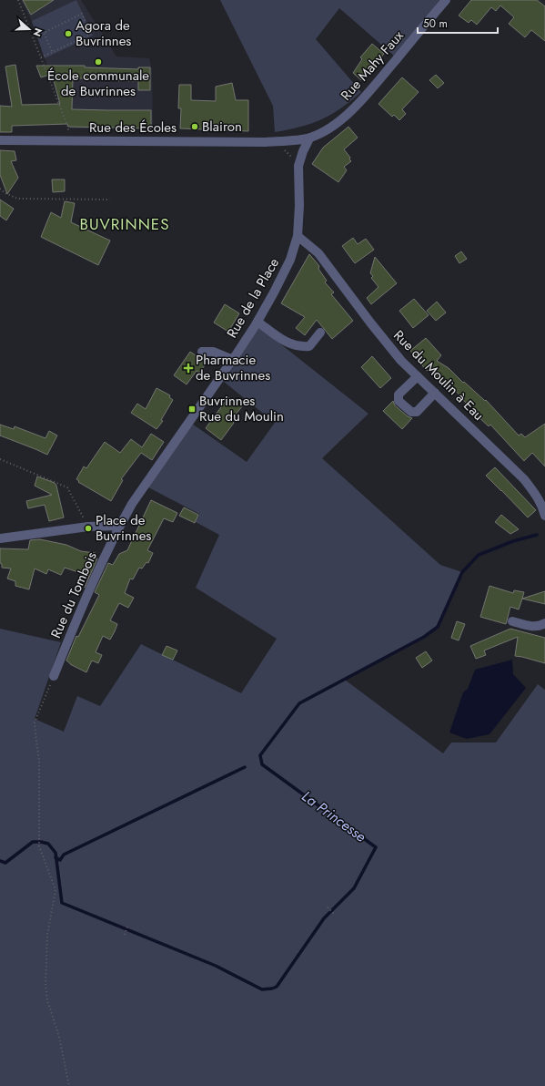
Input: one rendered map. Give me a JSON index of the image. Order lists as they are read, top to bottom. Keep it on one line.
{"streets":{"street":["Rue Mahy Faux","Rue des Écoles","Rue de la Place","Rue du Moulin à Eau","Rue du Tombois"]},"crossings":[["Rue Mahy Faux","Rue des Écoles"],["Rue Mahy Faux","Rue de la Place"],["Rue des Écoles","Rue de la Place"],["Rue de la Place","Rue du Moulin à Eau"],["Rue de la Place","Rue du Tombois"]],"districts":["BUVRINNES"],"water":["La Princesse"],"places":{"other":["Agora de Buvrinnes","École communale de Buvrinnes","Blairon","Place de Buvrinnes"],"health":["Pharmacie de Buvrinnes"],"transit":["Buvrinnes Rue du Moulin"]},"scale_bar":"50 m","north":"right"}
